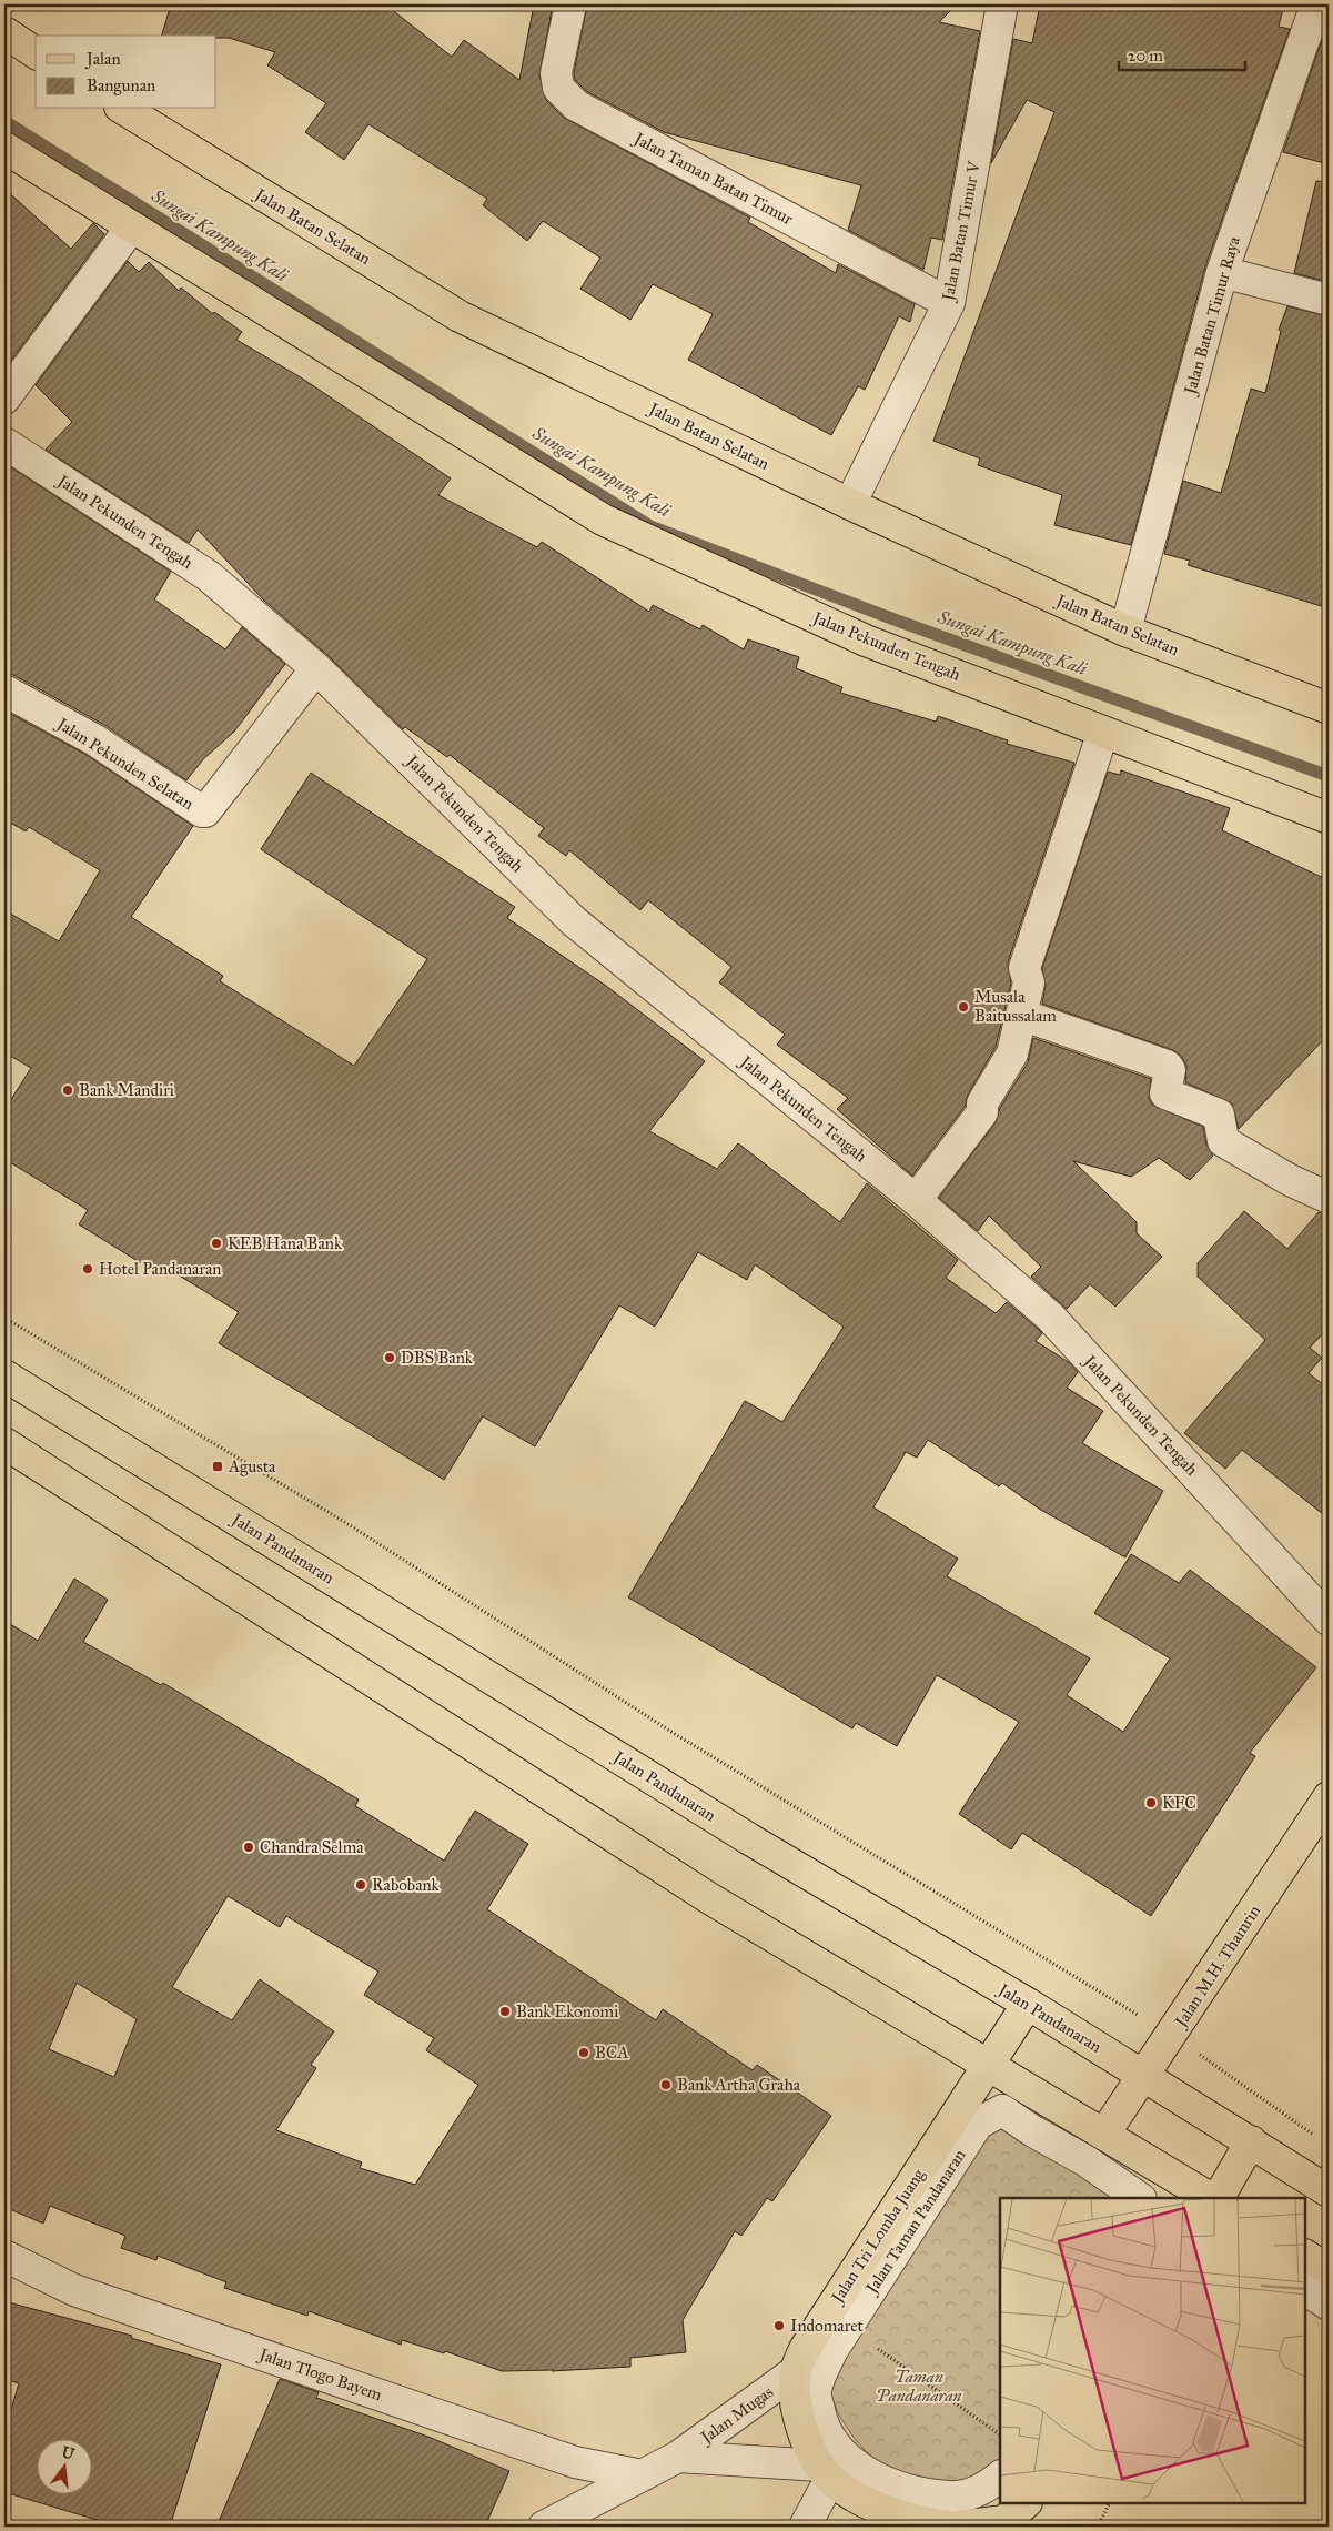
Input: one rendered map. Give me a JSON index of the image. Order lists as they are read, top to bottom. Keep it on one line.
{"streets":{"main road":["Jalan Batan Selatan","Jalan Pekunden Tengah","Jalan Pandanaran","Jalan M.H. Thamrin","Jalan Tri Lomba Juang"],"street":["Jalan Taman Batan Timur","Jalan Batan Timur V","Jalan Batan Timur Raya","Jalan Pekunden Selatan","Jalan Taman Pandanaran","Jalan Tlogo Bayem","Jalan Mugas"]},"crossings":[["Jalan Taman Batan Timur","Jalan Batan Timur V"],["Jalan Batan Selatan","Jalan Batan Timur V"],["Jalan Batan Selatan","Jalan Batan Timur Raya"],["Jalan Pekunden Tengah","Jalan Pekunden Selatan"],["Jalan Pandanaran","Jalan M.H. Thamrin"],["Jalan Pandanaran","Jalan Tri Lomba Juang"],["Jalan Tri Lomba Juang","Jalan Mugas"],["Jalan Tlogo Bayem","Jalan Mugas"]],"water":["Sungai Kampung Kali"],"parks":["Taman Pandanaran"],"places":{"other":["Musala Baitussalam","Bank Mandiri","KEB Hana Bank","Hotel Pandanaran","DBS Bank","KFC","Chandra Selma","Rabobank","Bank Ekonomi","BCA","Bank Artha Graha","Indomaret"],"transit":["Agusta"]},"legend":["Jalan","Bangunan"],"scale_bar":"20 m","north":"top"}
